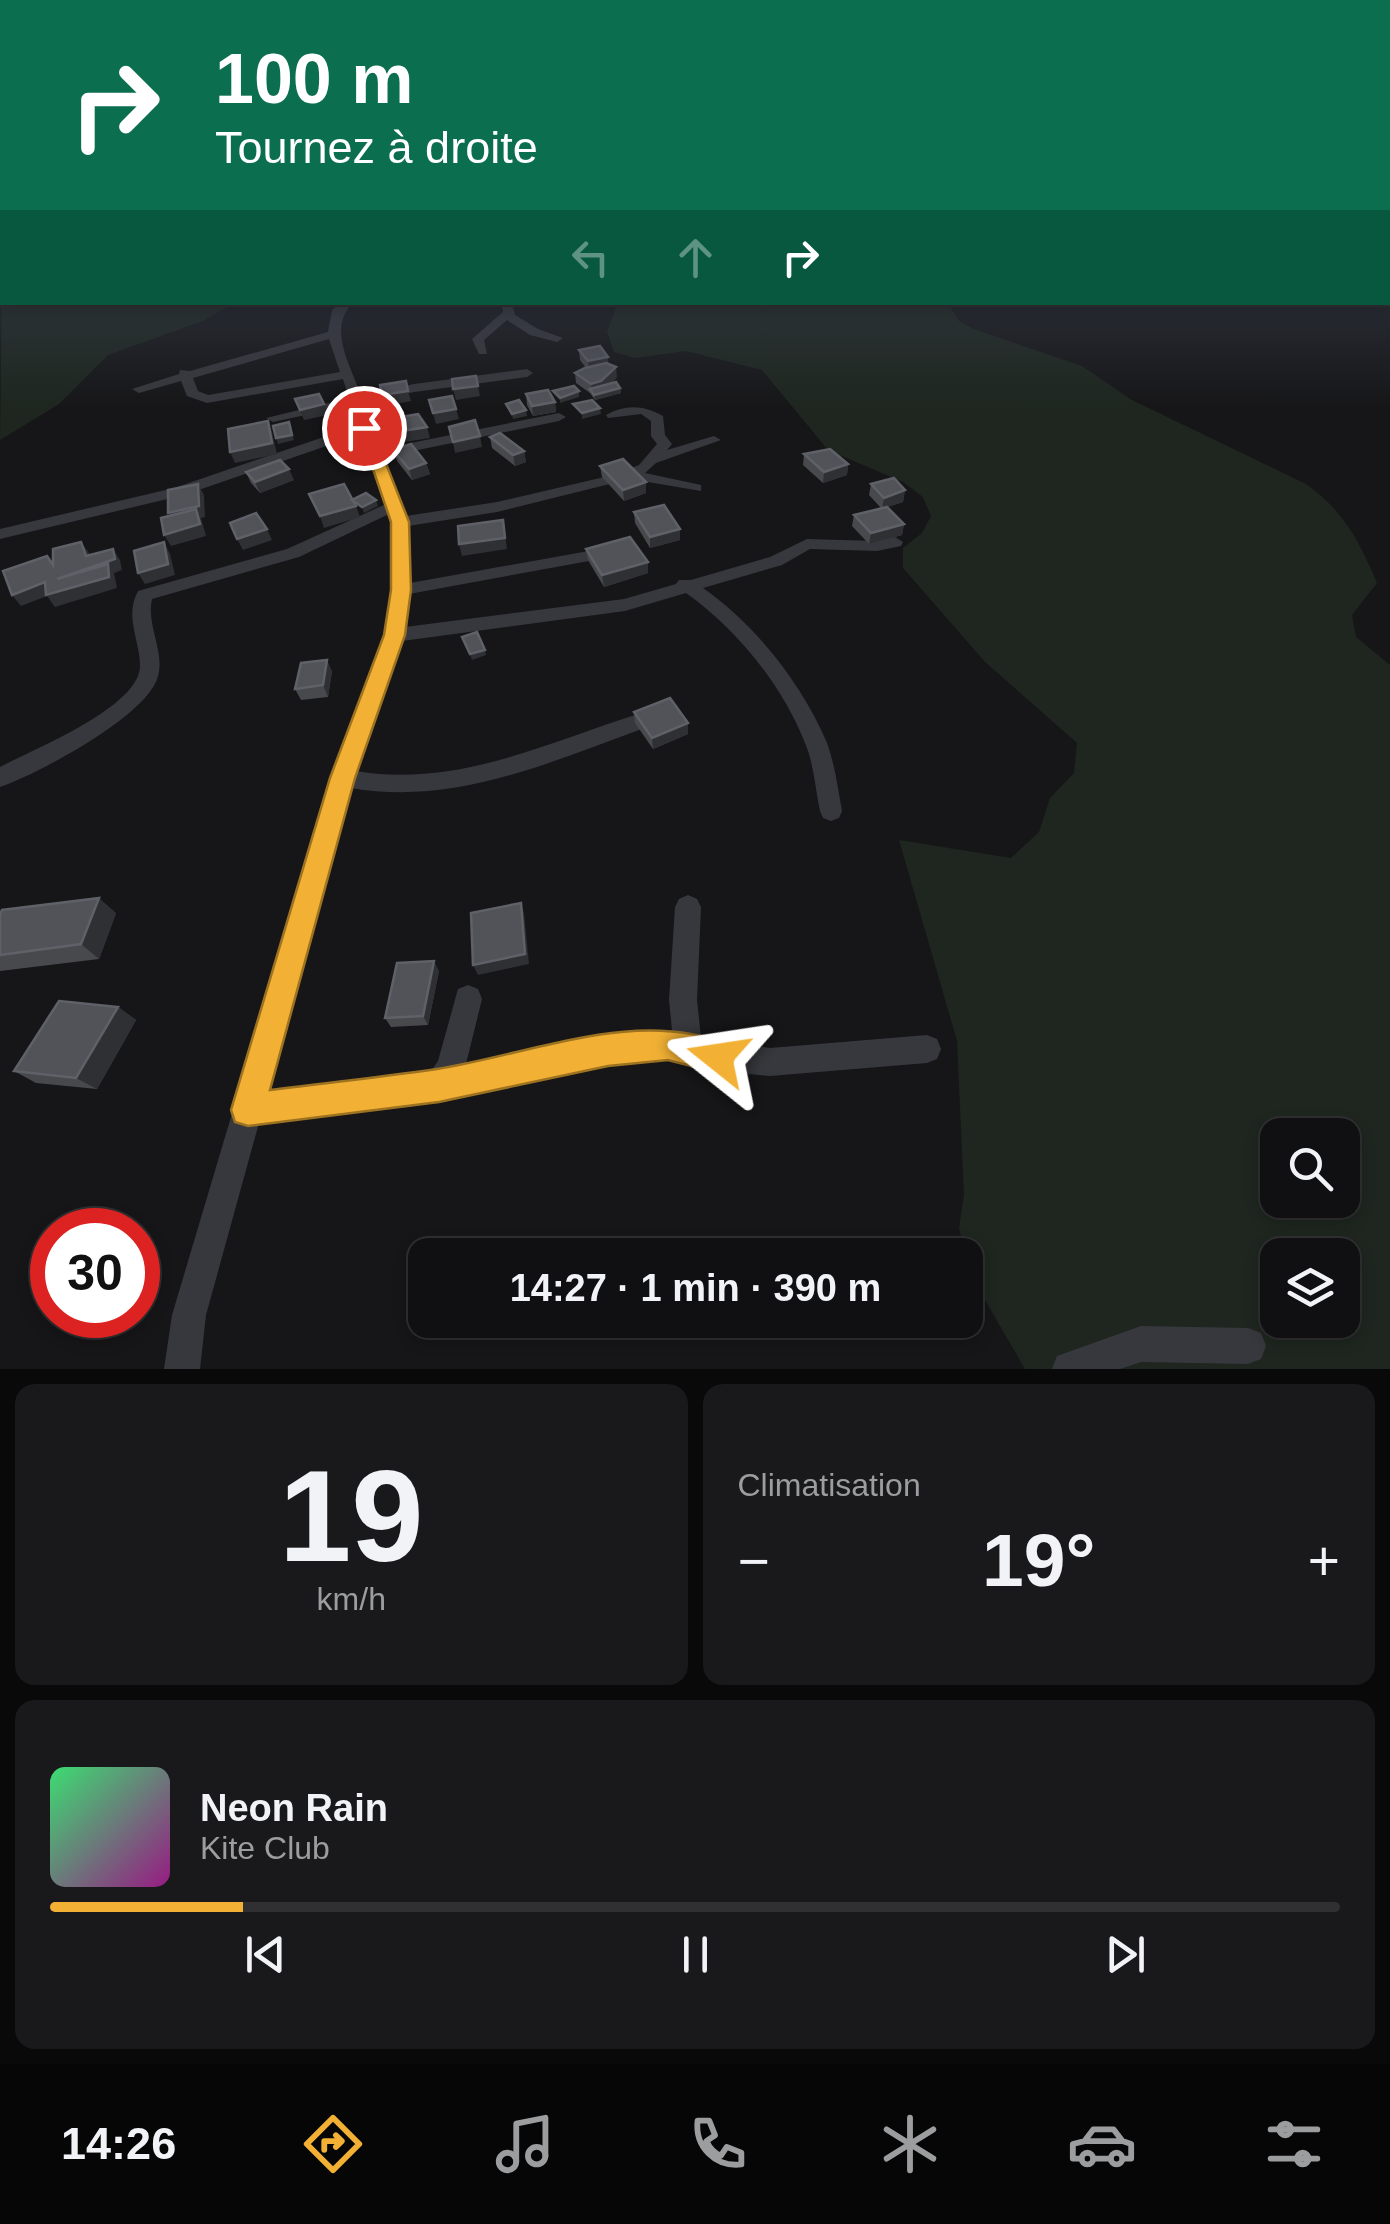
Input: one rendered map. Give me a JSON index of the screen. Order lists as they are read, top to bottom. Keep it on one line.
{"page":{"turn":["100 m","Tournez à droite"],"limit":"30","trip":"14:27 · 1 min · 390 m","tile":[["19","km/h"],"Climatisation"],"heat":["−","19°","+"],"song":["Neon Rain","Kite Club"],"tabs":"14:26"}}
